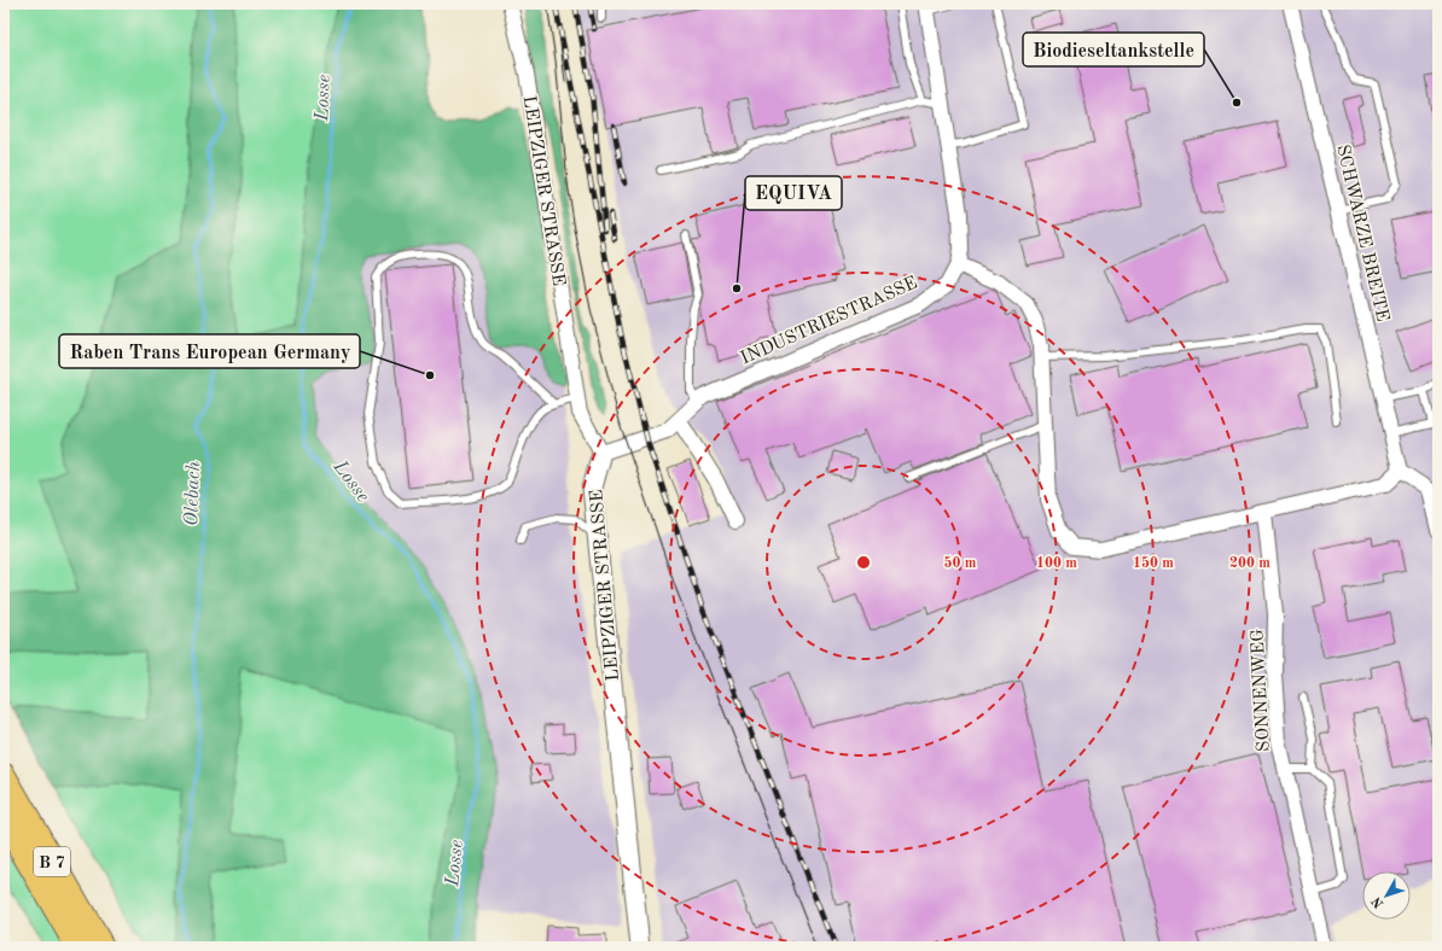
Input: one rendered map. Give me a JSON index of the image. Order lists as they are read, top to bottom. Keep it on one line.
{"streets":{"highway":["B 7"],"street":["LEIPZIGER STRASSE","SCHWARZE BREITE","INDUSTRIESTRASSE","SONNENWEG"]},"crossings":[["LEIPZIGER STRASSE","INDUSTRIESTRASSE"]],"water":["Losse","Olebach"],"places":["Biodieseltankstelle","EQUIVA","Raben Trans European Germany"],"north":"bottom left","rings":["50 m","100 m","150 m","200 m"]}
